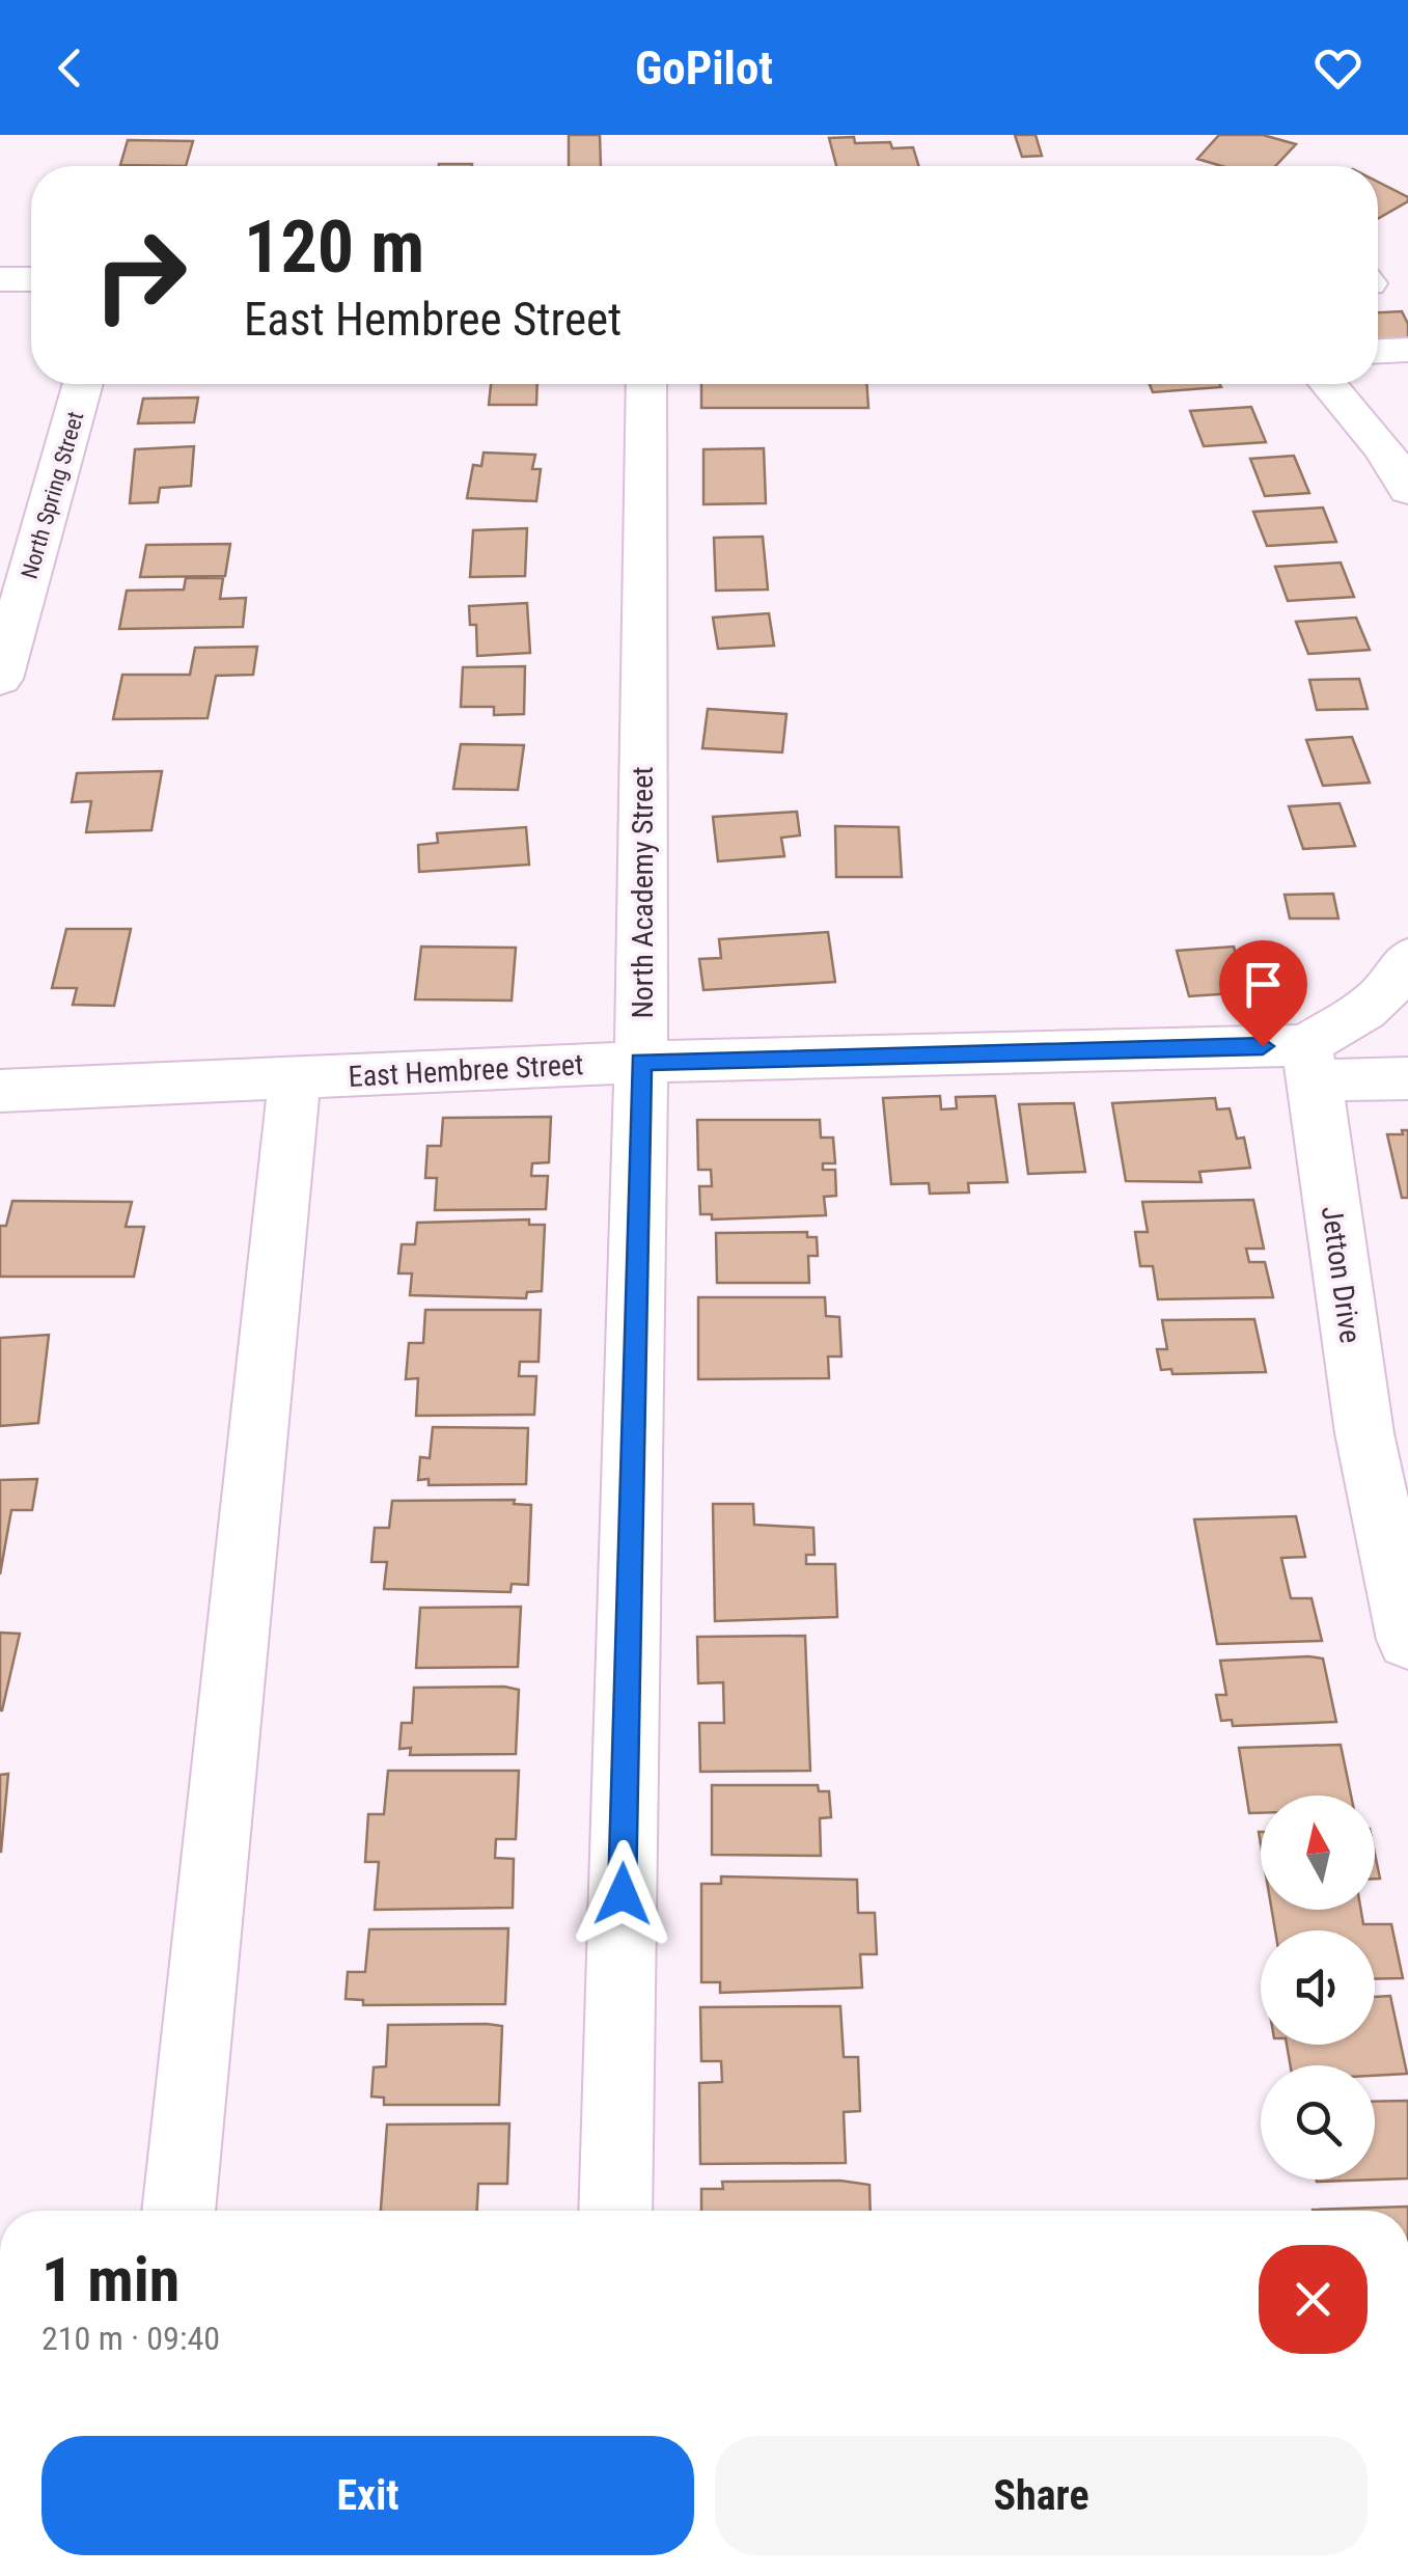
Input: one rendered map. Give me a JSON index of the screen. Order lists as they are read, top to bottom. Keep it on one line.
{"streets":{"street":["North Spring Street","North Academy Street","East Hembree Street","Jetton Drive"]},"crossings":[["North Academy Street","East Hembree Street"],["East Hembree Street","Jetton Drive"]],"north":"top","page":{"header":"GoPilot","turn":["120 m","East Hembree Street"],"heading":["1 min","210 m · 09:40"],"buttons":["Exit","Share"]}}
